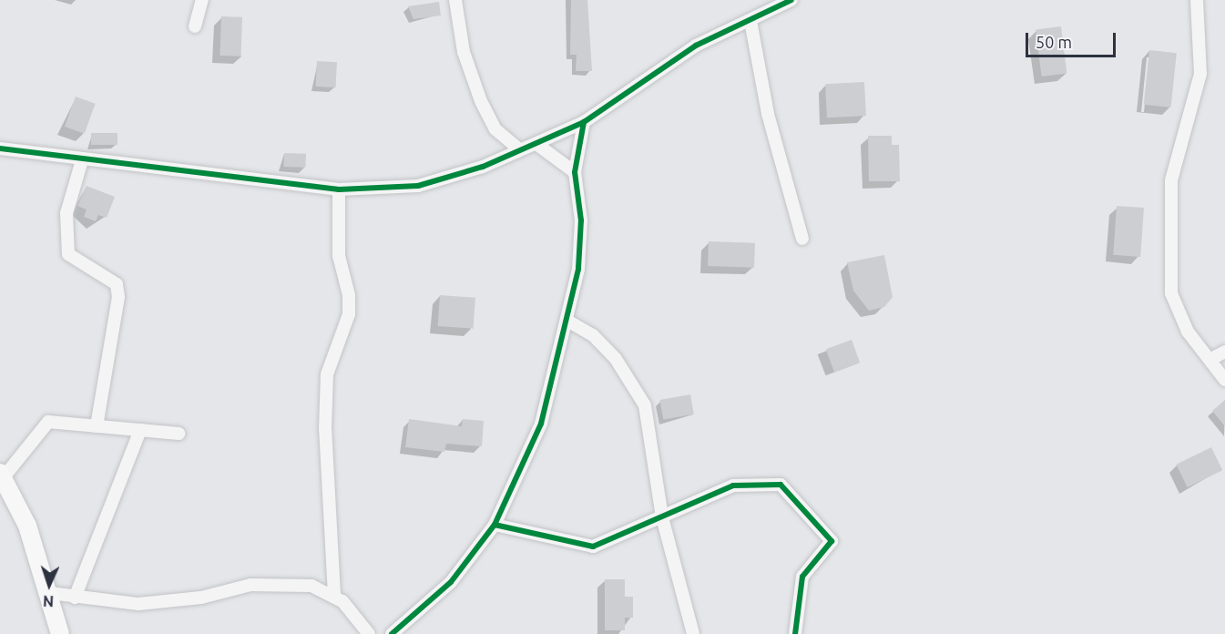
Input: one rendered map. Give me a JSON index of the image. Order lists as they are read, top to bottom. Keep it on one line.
{"scale_bar":"50 m","north":"bottom"}
